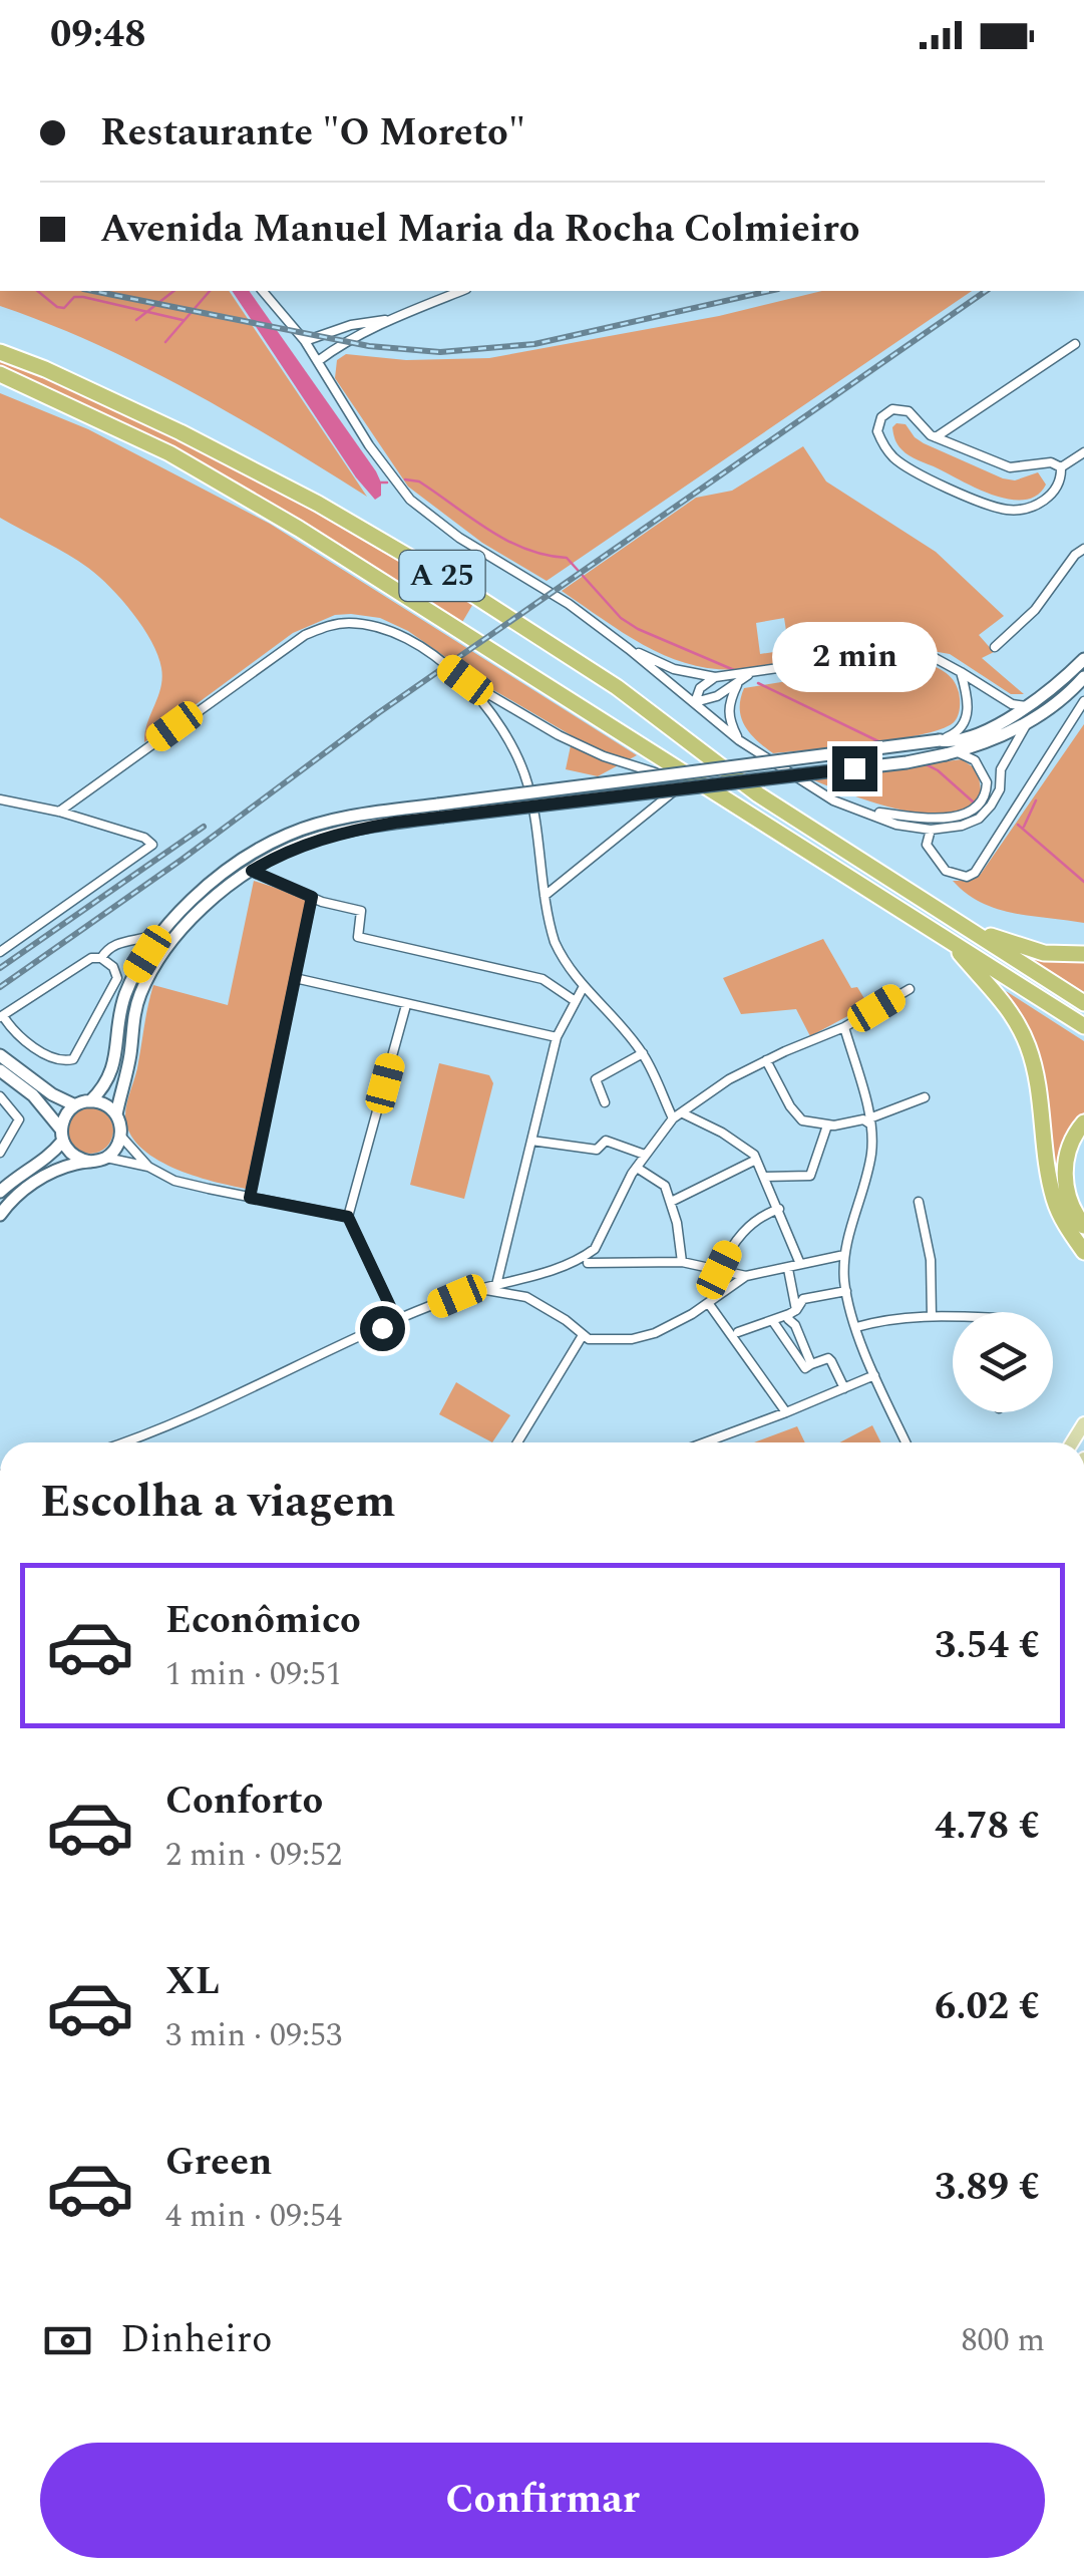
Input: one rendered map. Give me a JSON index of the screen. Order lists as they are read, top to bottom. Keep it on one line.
{"streets":{"highway":["A 25"]},"page":{"status":"09:48","banner":["Restaurante \"O Moreto\"","Avenida Manuel Maria da Rocha Colmieiro"],"bubble":"2 min","heading":"Escolha a viagem","list":[{"name":"Econômico","note":"1 min · 09:51","value":"3.54 €"},{"name":"Conforto","note":"2 min · 09:52","value":"4.78 €"},{"name":"XL","note":"3 min · 09:53","value":"6.02 €"},{"name":"Green","note":"4 min · 09:54","value":"3.89 €"}],"pay":["Dinheiro","800 m"],"buttons":"Confirmar"}}
